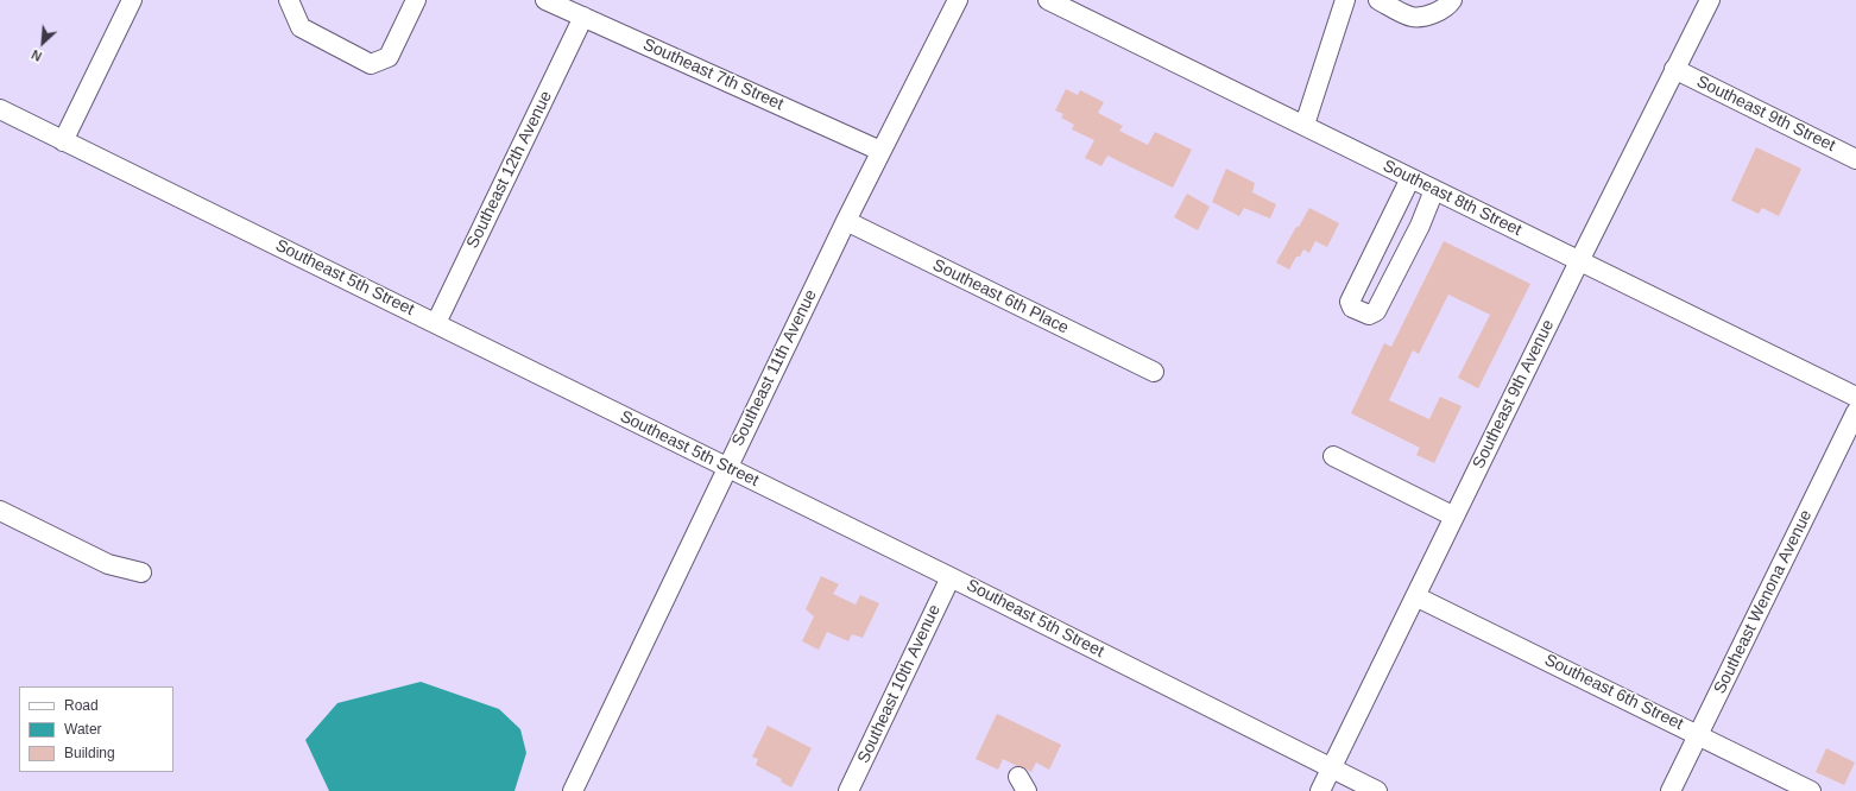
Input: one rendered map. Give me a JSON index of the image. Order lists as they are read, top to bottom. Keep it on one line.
{"streets":{"street":["Southeast 7th Street","Southeast 9th Street","Southeast 12th Avenue","Southeast 8th Street","Southeast 5th Street","Southeast 6th Place","Southeast 11th Avenue","Southeast 9th Avenue","Southeast Wenona Avenue","Southeast 10th Avenue","Southeast 6th Street"]},"crossings":[["Southeast 7th Street","Southeast 12th Avenue"],["Southeast 7th Street","Southeast 11th Avenue"],["Southeast 9th Street","Southeast 9th Avenue"],["Southeast 12th Avenue","Southeast 5th Street"],["Southeast 8th Street","Southeast 9th Avenue"],["Southeast 5th Street","Southeast 11th Avenue"],["Southeast 5th Street","Southeast 9th Avenue"],["Southeast 5th Street","Southeast 10th Avenue"],["Southeast 6th Place","Southeast 11th Avenue"],["Southeast 9th Avenue","Southeast 6th Street"],["Southeast Wenona Avenue","Southeast 6th Street"]],"legend":["Road","Water","Building"],"north":"bottom left"}
